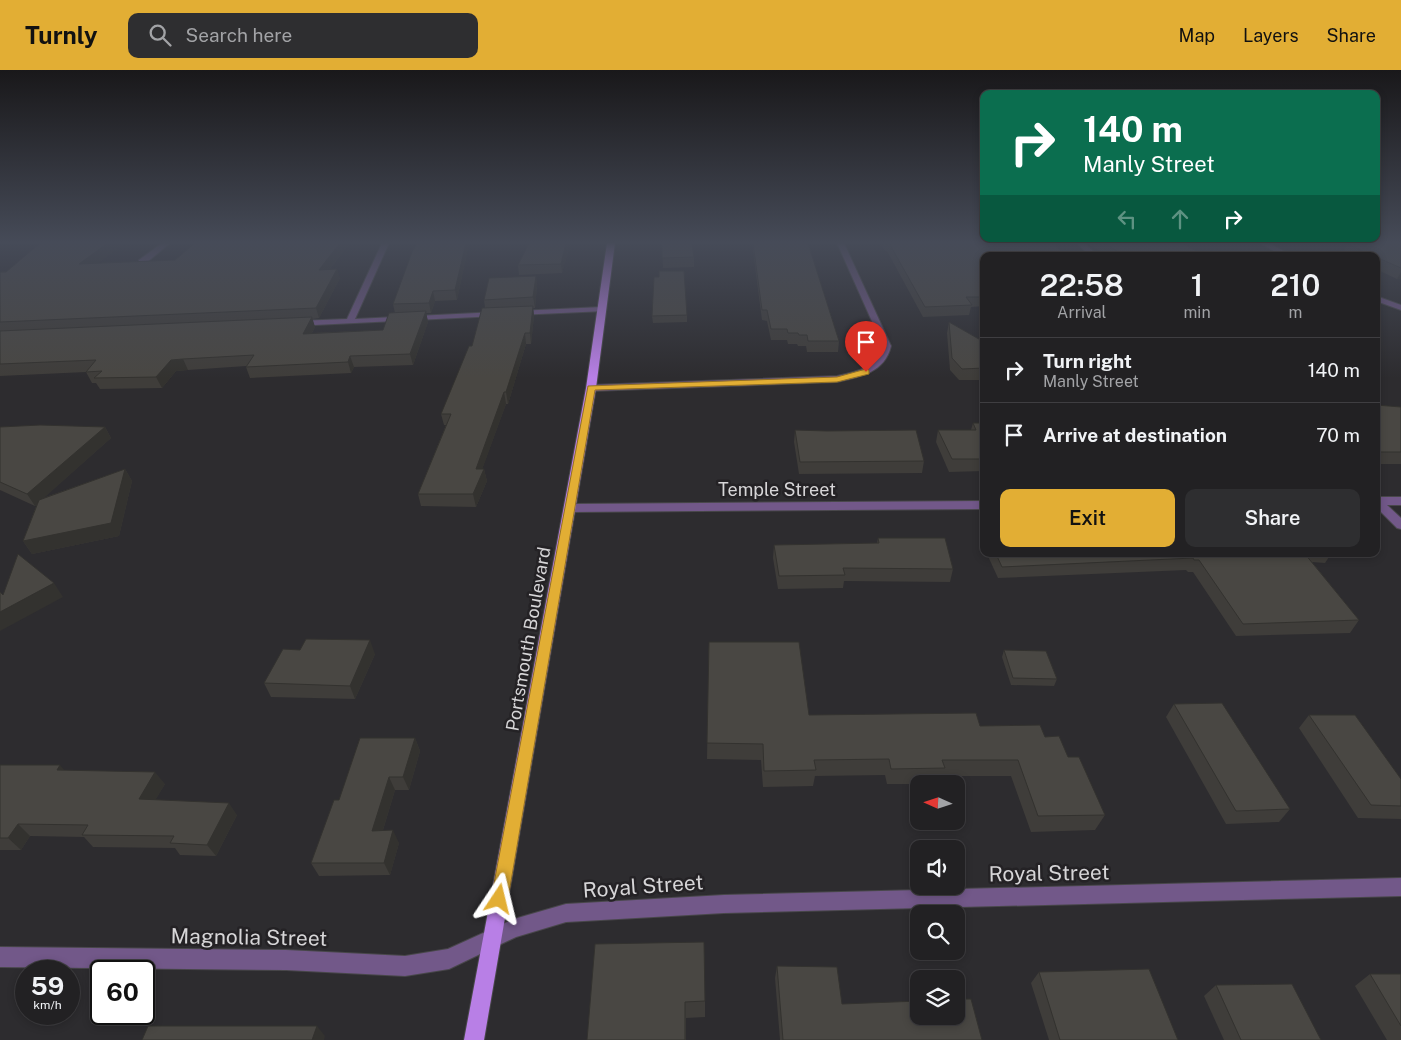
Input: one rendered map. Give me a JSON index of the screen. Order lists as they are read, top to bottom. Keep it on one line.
{"streets":{"main road":["Portsmouth Boulevard"],"street":["Temple Street","Royal Street","Magnolia Street"]},"crossings":[["Temple Street","Portsmouth Boulevard"],["Portsmouth Boulevard","Royal Street"],["Portsmouth Boulevard","Magnolia Street"],["Royal Street","Magnolia Street"]],"north":"left","page":{"header":"Turnly","search":"Search here","nav":["Map","Layers","Share"],"turn":["140 m","Manly Street"],"eta":["22:58","Arrival","1","min","210","m"],"list":[{"name":"Turn right","note":"Manly Street","value":"140 m"},{"name":"Arrive at destination","value":"70 m"}],"buttons":["Exit","Share"],"speed":"59 km/h","limit":"60"}}
